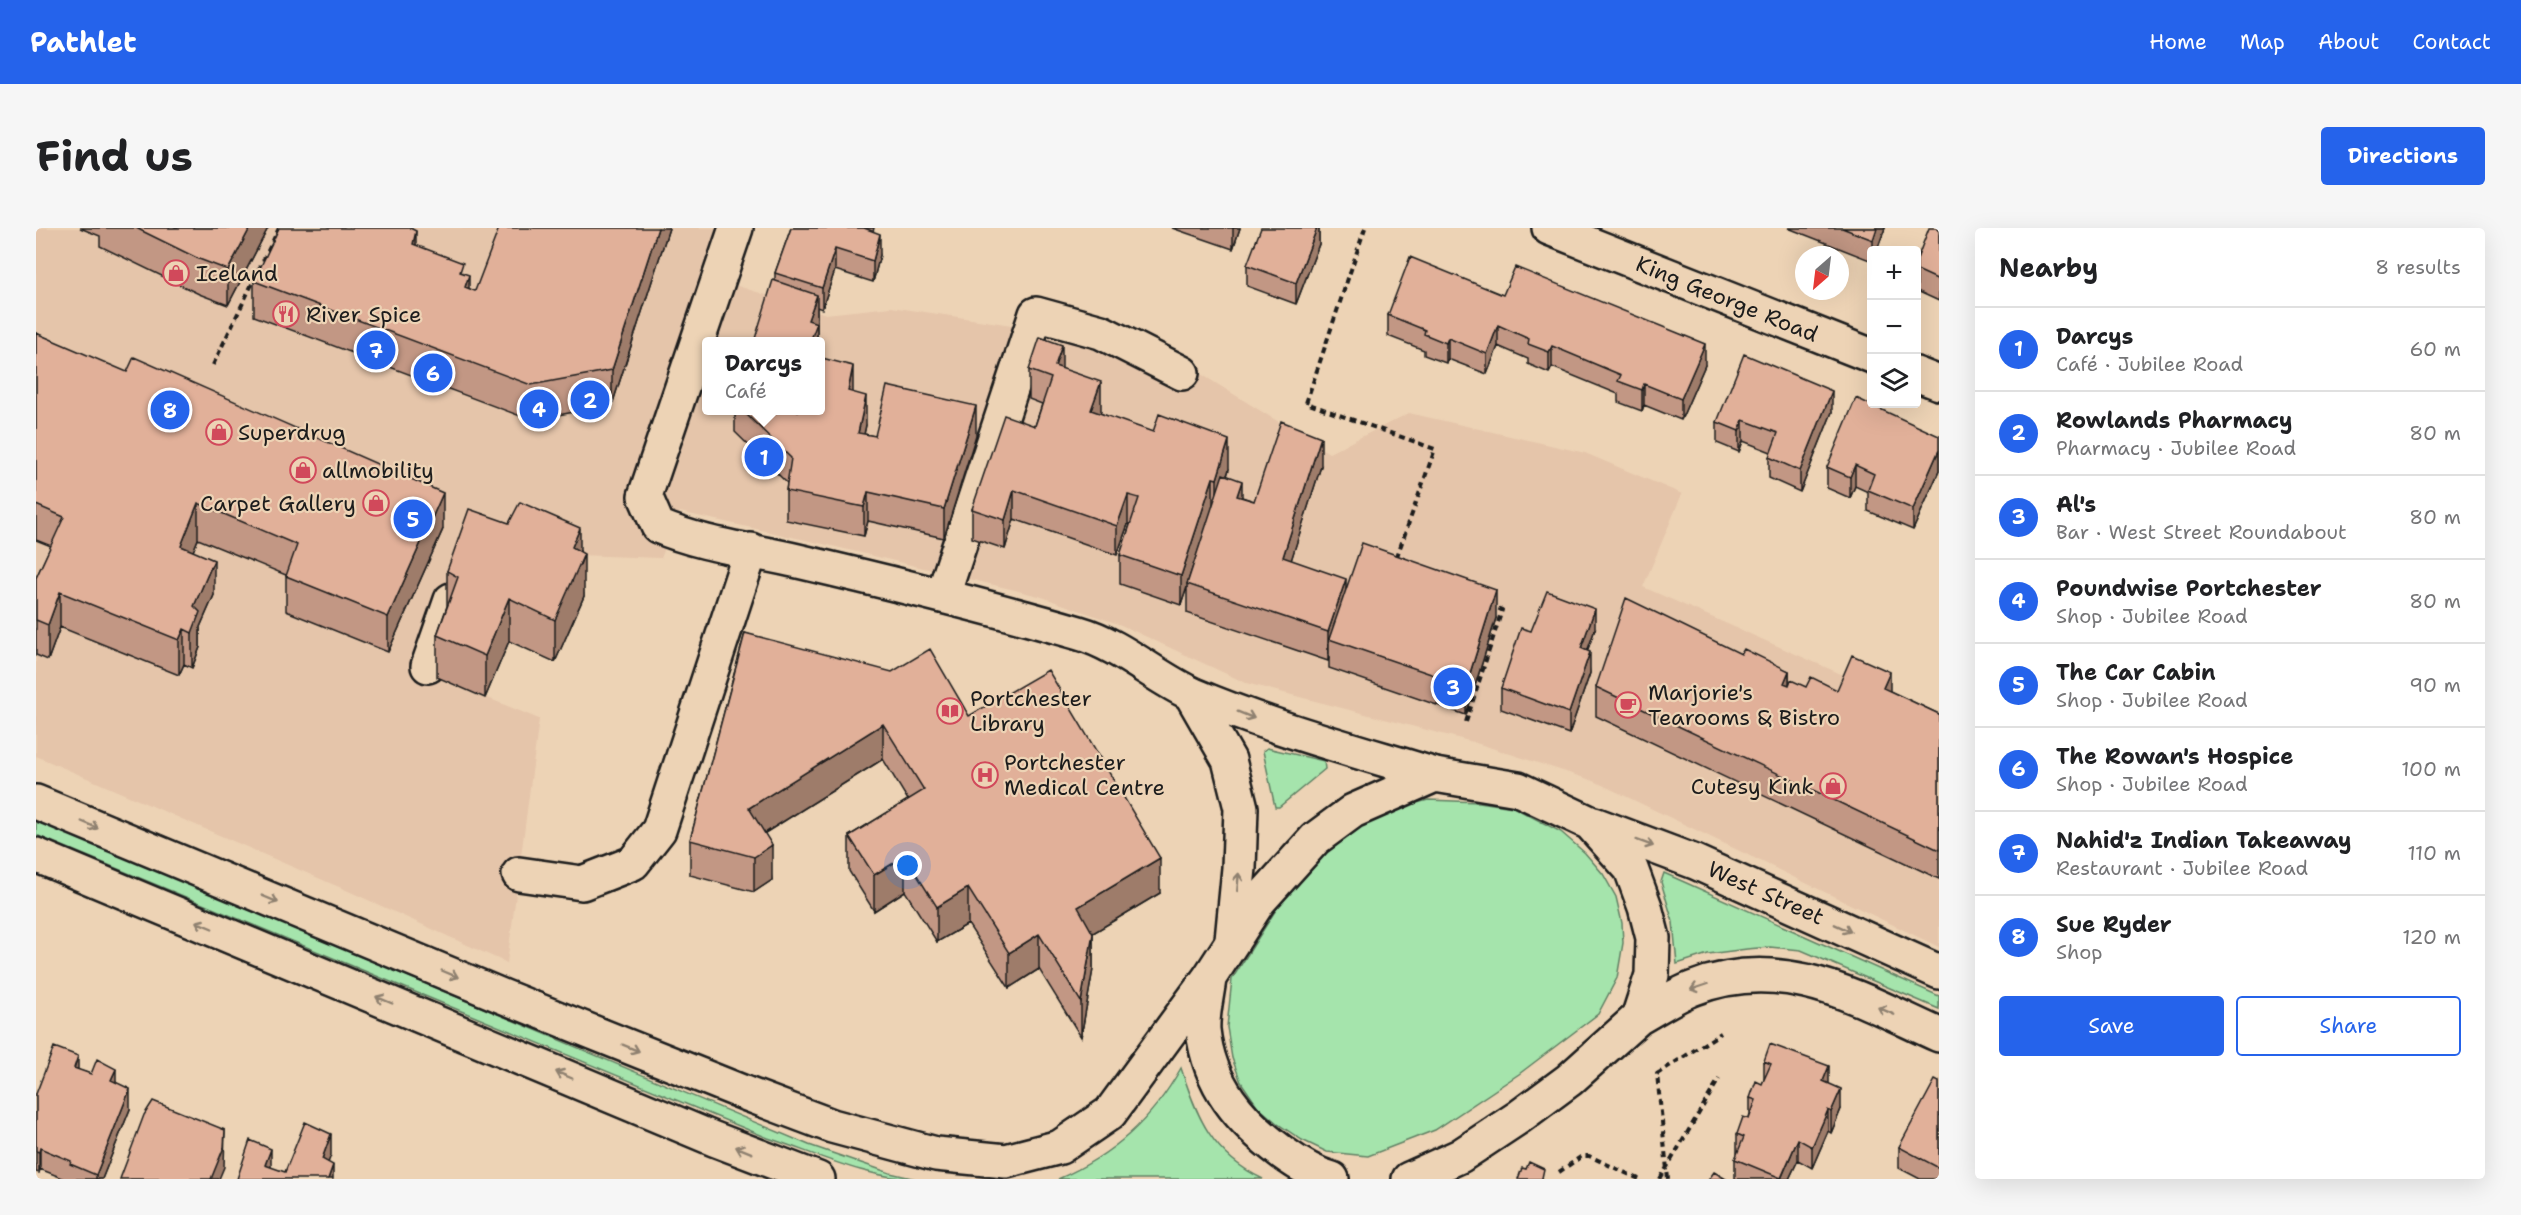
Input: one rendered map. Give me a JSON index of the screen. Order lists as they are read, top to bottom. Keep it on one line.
{"streets":{"main road":["King George Road","West Street"]},"one_way":["West Street"],"places":{"shop":["Iceland","Superdrug","allmobility","Carpet Gallery","Cutesy Kink"],"restaurant":["River Spice"],"cafe":["Marjorie's Tearooms & Bistro"],"library":["Portchester Library"],"hospital":["Portchester Medical Centre"]},"north":"bottom left","page":{"header":"Pathlet","nav":["Home","Map","About","Contact"],"buttons":["Directions",["Save","Share"]],"title":"Find us","heading":["Nearby","8 results"],"map_buttons":["+","−"],"list":[{"mark":"1","name":"Darcys","note":"Café · Jubilee Road","value":"60 m"},{"mark":"2","name":"Rowlands Pharmacy","note":"Pharmacy · Jubilee Road","value":"80 m"},{"mark":"3","name":"Al's","note":"Bar · West Street Roundabout","value":"80 m"},{"mark":"4","name":"Poundwise Portchester","note":"Shop · Jubilee Road","value":"80 m"},{"mark":"5","name":"The Car Cabin","note":"Shop · Jubilee Road","value":"90 m"},{"mark":"6","name":"The Rowan's Hospice","note":"Shop · Jubilee Road","value":"100 m"},{"mark":"7","name":"Nahid'z Indian Takeaway","note":"Restaurant · Jubilee Road","value":"110 m"},{"mark":"8","name":"Sue Ryder","note":"Shop","value":"120 m"}],"pins":["7","6","2","4","8","1","5","3"],"popup":["Darcys","Café"]}}
